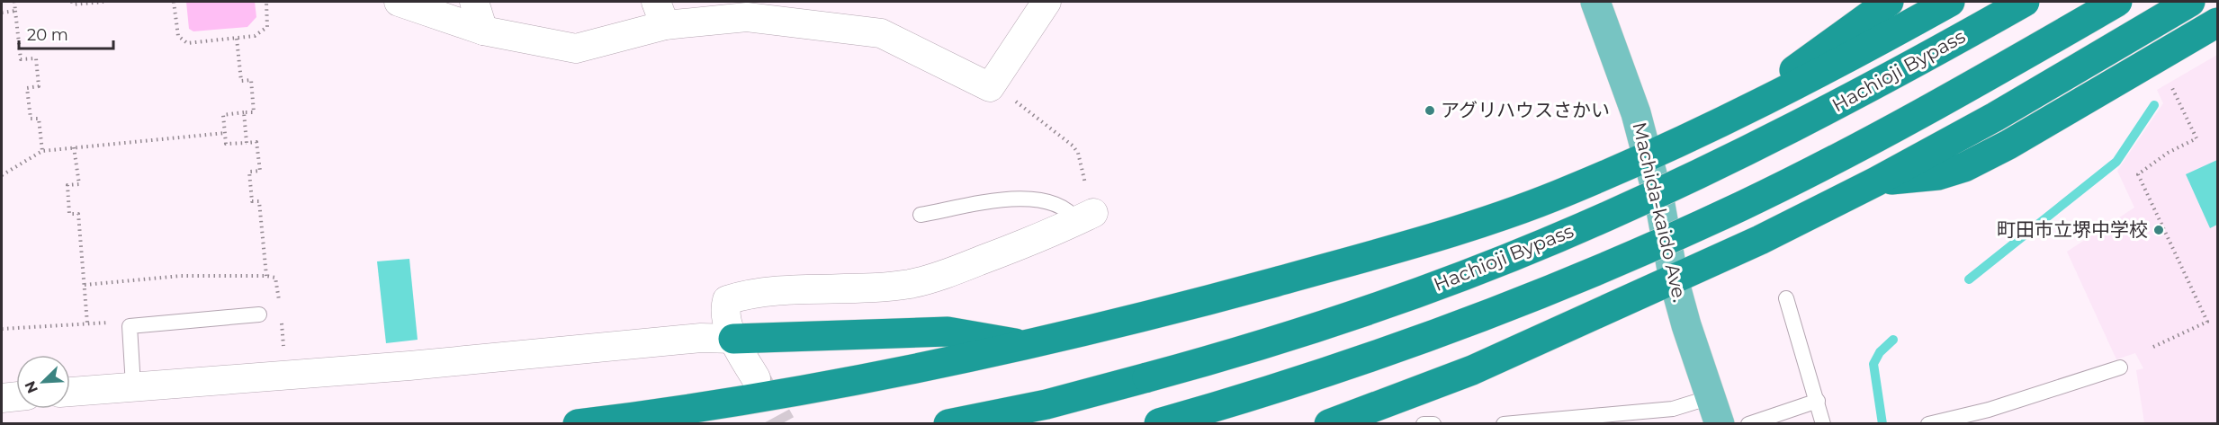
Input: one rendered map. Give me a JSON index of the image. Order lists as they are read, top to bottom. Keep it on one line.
{"streets":{"highway":["Hachioji Bypass"],"main road":["Machida-kaido Ave."]},"places":["アグリハウスさかい","町田市立堺中学校"],"scale_bar":"20 m","north":"bottom left"}
